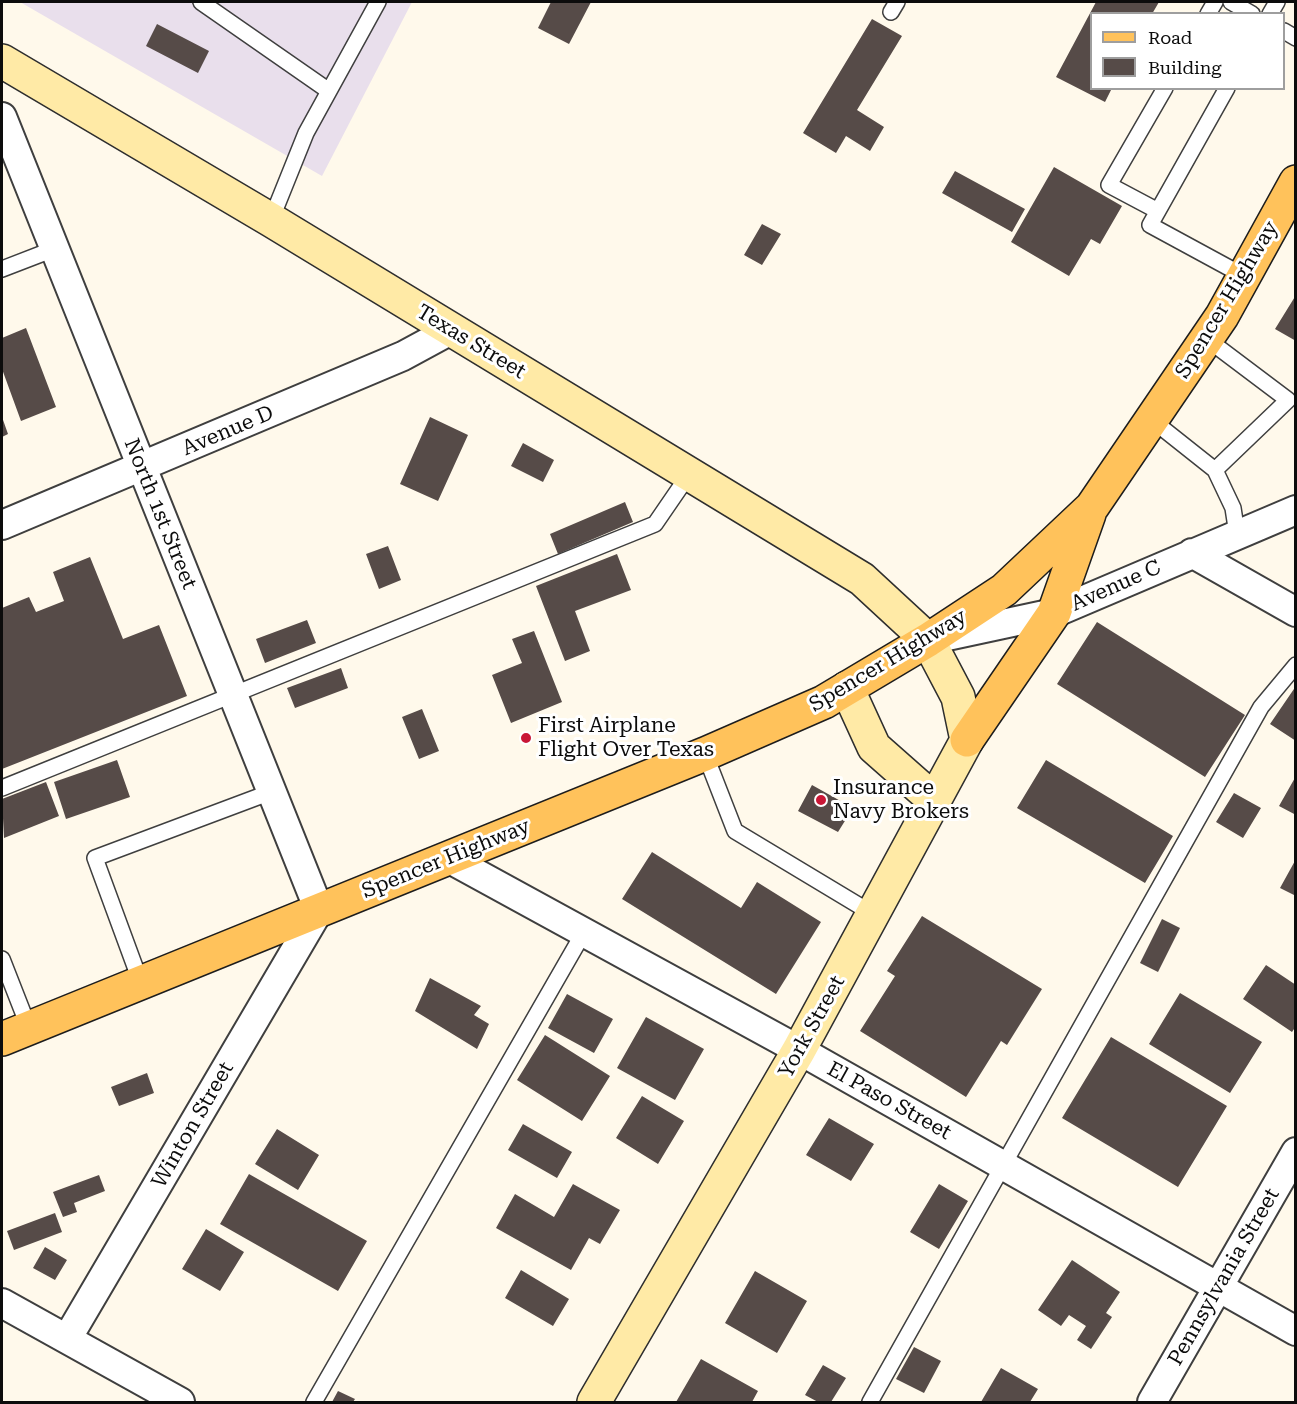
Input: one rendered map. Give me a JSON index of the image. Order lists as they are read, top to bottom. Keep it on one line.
{"streets":{"main road":["Spencer Highway"],"street":["Texas Street","Avenue D","North 1st Street","Avenue C","York Street","El Paso Street","Winton Street","Pennsylvania Street"]},"crossings":[["Spencer Highway","Texas Street"],["Spencer Highway","North 1st Street"],["Spencer Highway","Avenue C"],["Spencer Highway","El Paso Street"],["Spencer Highway","Winton Street"],["Texas Street","Avenue D"],["Texas Street","Avenue C"],["Avenue D","North 1st Street"],["North 1st Street","Winton Street"],["York Street","El Paso Street"],["El Paso Street","Pennsylvania Street"]],"places":["First Airplane Flight Over Texas","Insurance Navy Brokers"],"legend":["Road","Building"]}
